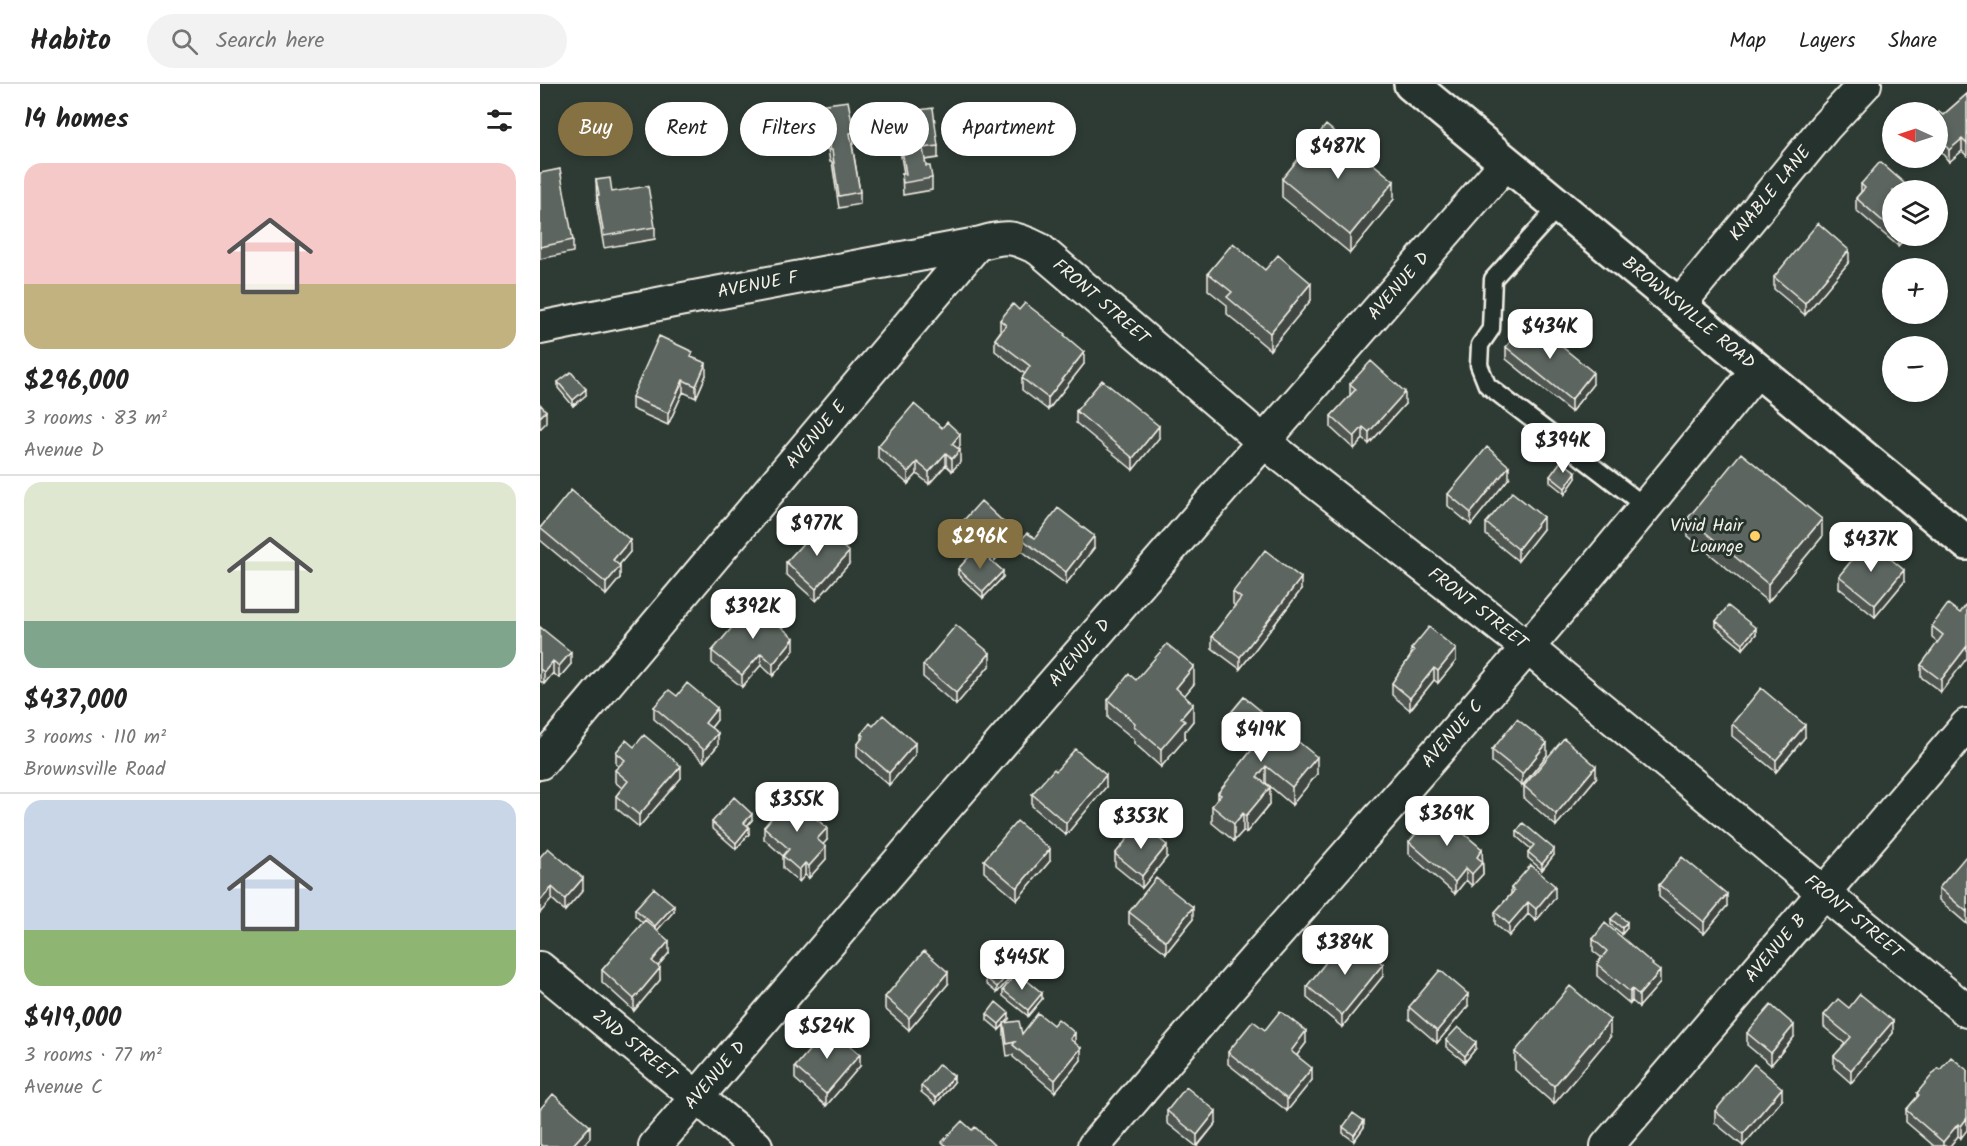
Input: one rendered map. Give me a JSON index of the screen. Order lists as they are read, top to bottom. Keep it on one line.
{"streets":{"street":["KNABLE LANE","AVENUE F","AVENUE D","FRONT STREET","BROWNSVILLE ROAD","AVENUE E","AVENUE C","AVENUE B","2ND STREET"]},"crossings":[["KNABLE LANE","BROWNSVILLE ROAD"],["AVENUE F","FRONT STREET"],["AVENUE F","AVENUE E"],["AVENUE D","FRONT STREET"],["AVENUE D","BROWNSVILLE ROAD"],["AVENUE D","2ND STREET"],["FRONT STREET","AVENUE E"],["FRONT STREET","AVENUE C"],["FRONT STREET","AVENUE B"],["BROWNSVILLE ROAD","AVENUE C"]],"places":["Vivid Hair Lounge"],"north":"left","page":{"header":"Habito","search":"Search here","nav":["Map","Layers","Share"],"heading":"14 homes","map_buttons":["+","−"],"chip":["Buy","Rent","Filters","New","Apartment"],"price":["$487K","$434K","$394K","$977K","$296K","$437K","$392K","$419K","$355K","$369K","$353K","$384K","$445K","$524K"],"list":[{"name":"$296,000","note":"3 rooms · 83 m² · Avenue D"},{"name":"$437,000","note":"3 rooms · 110 m² · Brownsville Road"},{"name":"$419,000","note":"3 rooms · 77 m² · Avenue C"}]}}
